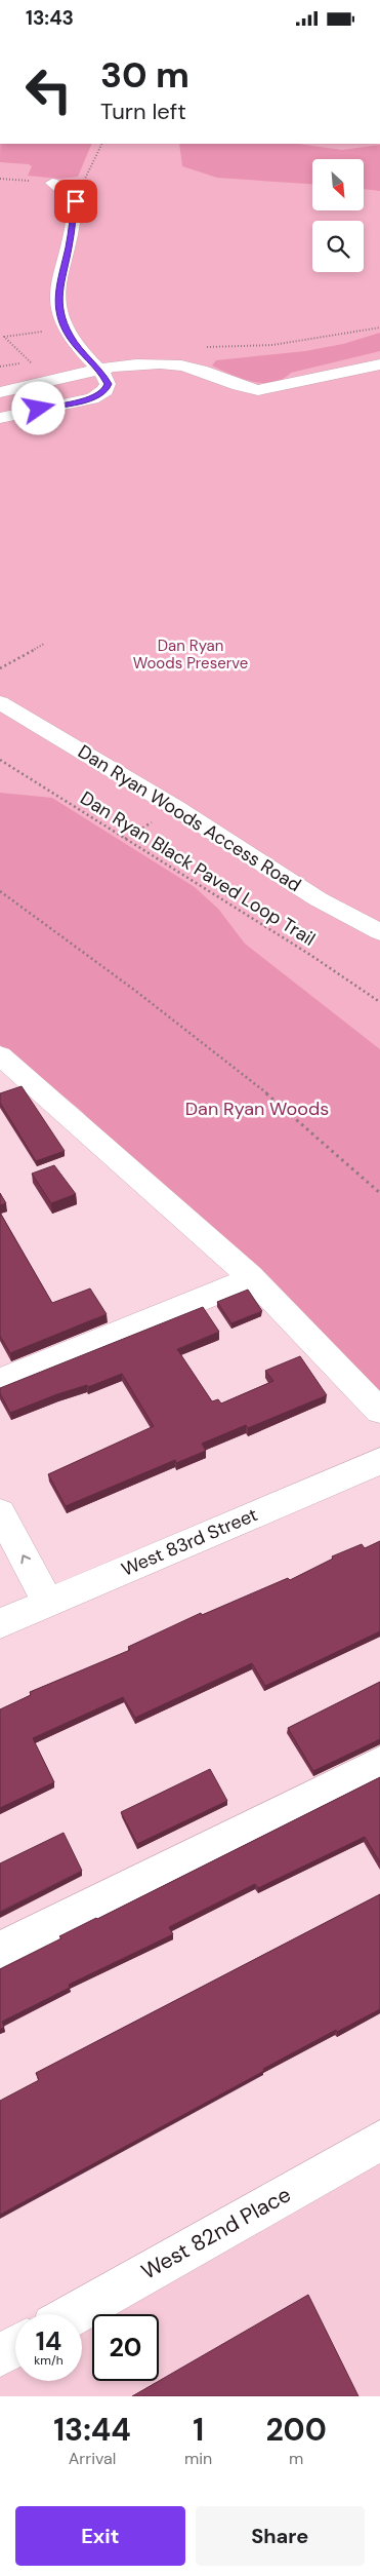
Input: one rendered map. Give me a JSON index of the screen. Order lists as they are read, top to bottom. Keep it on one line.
{"streets":{"street":["Dan Ryan Woods Access Road","West 83rd Street","West 82nd Place"],"path":["Dan Ryan Black Paved Loop Trail"]},"parks":["Dan Ryan Woods Preserve","Dan Ryan Woods"],"north":"bottom right","page":{"status":"13:43","turn":["30 m","Turn left"],"speed":"14 km/h","limit":"20","eta":["13:44","Arrival","1","min","200","m"],"buttons":["Exit","Share"]}}
